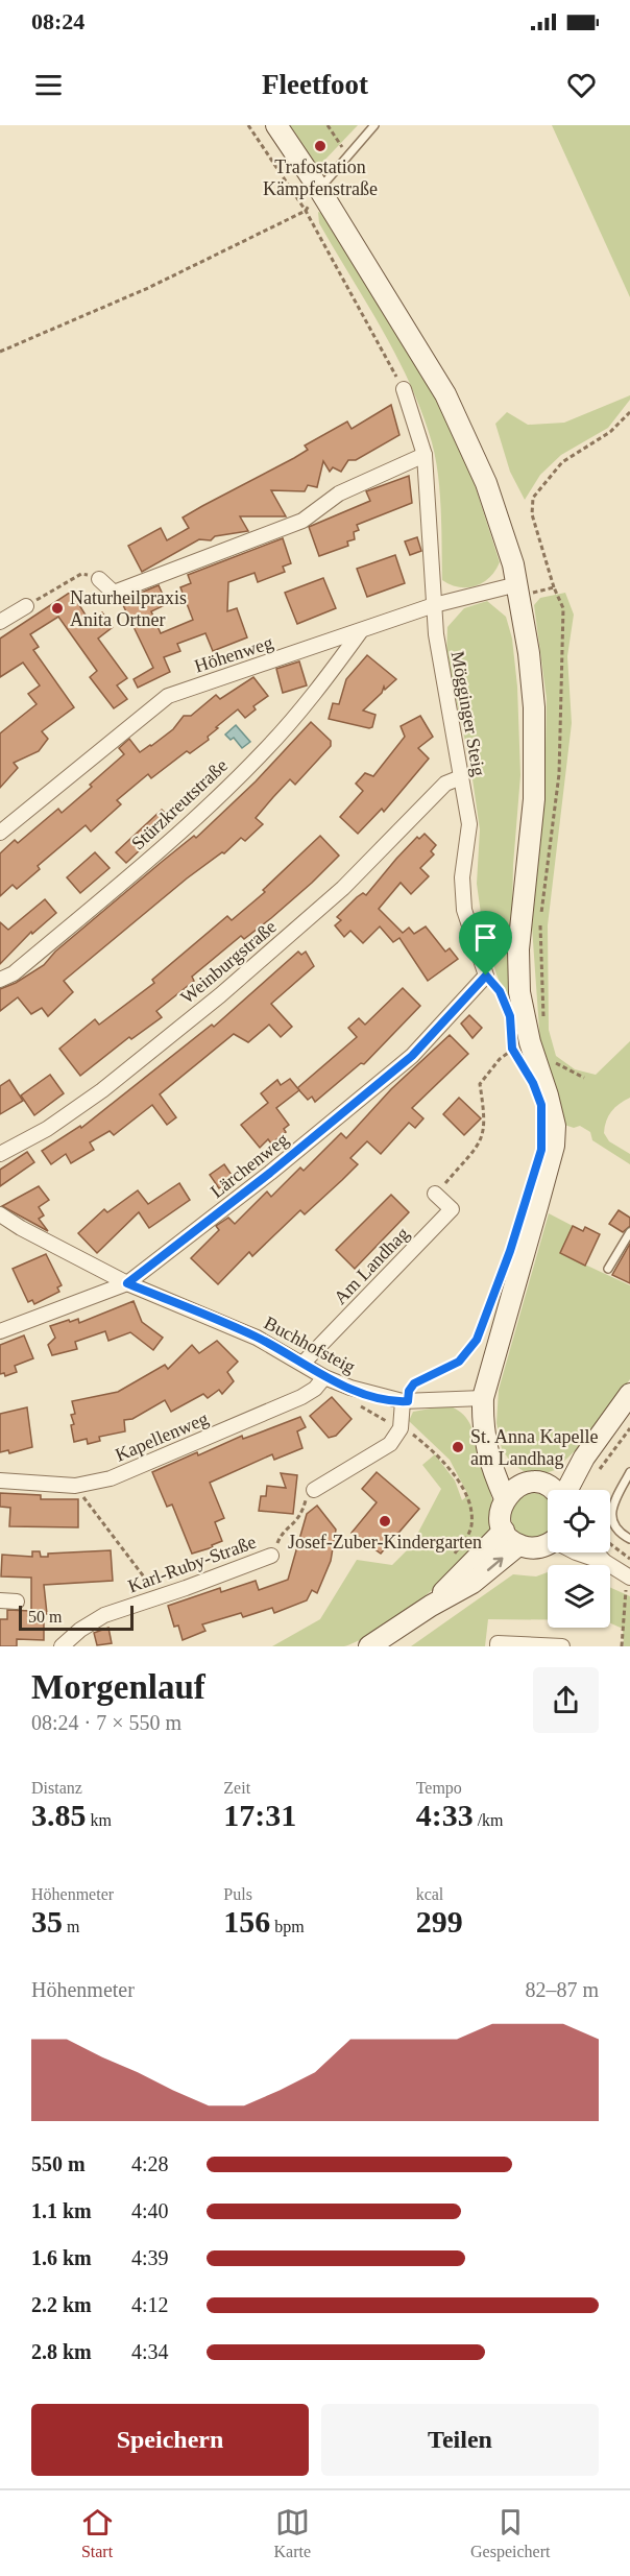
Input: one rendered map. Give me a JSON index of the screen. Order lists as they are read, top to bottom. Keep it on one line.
{"streets":{"street":["Höhenweg","Mögginger Steig","Stürzkreutstraße","Weinburgstraße","Lärchenweg","Am Landhag","Buchhofsteig","Kapellenweg","Karl-Ruby-Straße"]},"crossings":[["Höhenweg","Mögginger Steig"],["Höhenweg","Stürzkreutstraße"],["Mögginger Steig","Weinburgstraße"],["Mögginger Steig","Lärchenweg"],["Lärchenweg","Buchhofsteig"],["Am Landhag","Buchhofsteig"],["Buchhofsteig","Kapellenweg"]],"places":["Trafostation Kämpfenstraße","Naturheilpraxis Anita Ortner","St. Anna Kapelle am Landhag","Josef-Zuber-Kindergarten"],"scale_bar":"50 m","page":{"status":"08:24","header":"Fleetfoot","scale":"50 m","heading":["Morgenlauf","08:24 · 7 × 550 m"],"stats":[["Distanz","3.85 km"],["Zeit","17:31"],["Tempo","4:33 /km"],["Höhenmeter","35 m"],["Puls","156 bpm"],["kcal","299"]],"chart":["Höhenmeter","82–87 m"],"list":[{"name":"550 m","note":"4:28"},{"name":"1.1 km","note":"4:40"},{"name":"1.6 km","note":"4:39"},{"name":"2.2 km","note":"4:12"},{"name":"2.8 km","note":"4:34"}],"buttons":["Speichern","Teilen"],"tabs":["Start","Karte","Gespeichert"]}}
